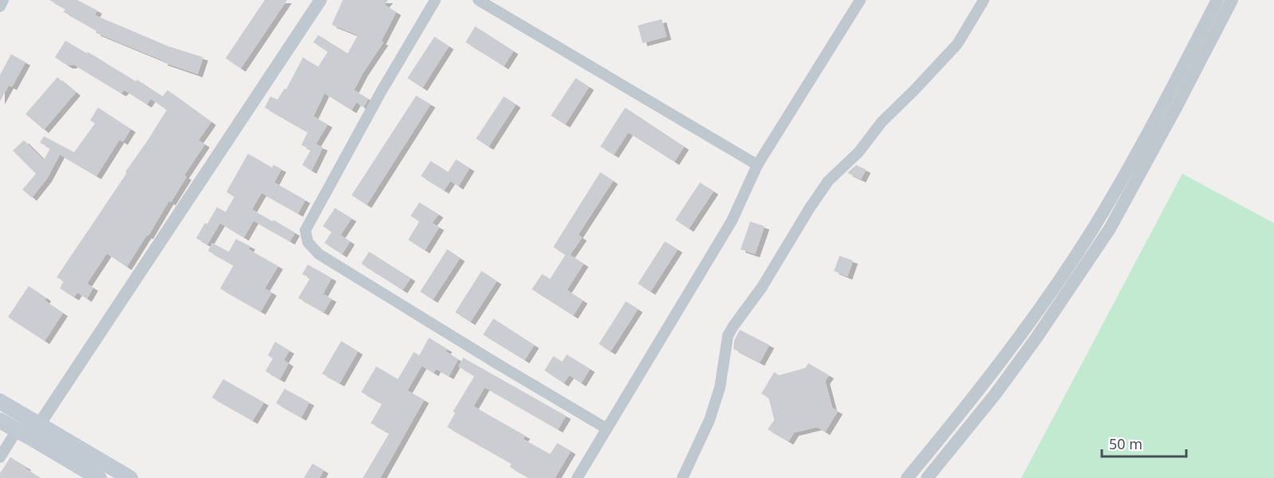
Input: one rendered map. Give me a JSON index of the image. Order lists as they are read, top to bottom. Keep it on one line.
{"scale_bar":"50 m"}
